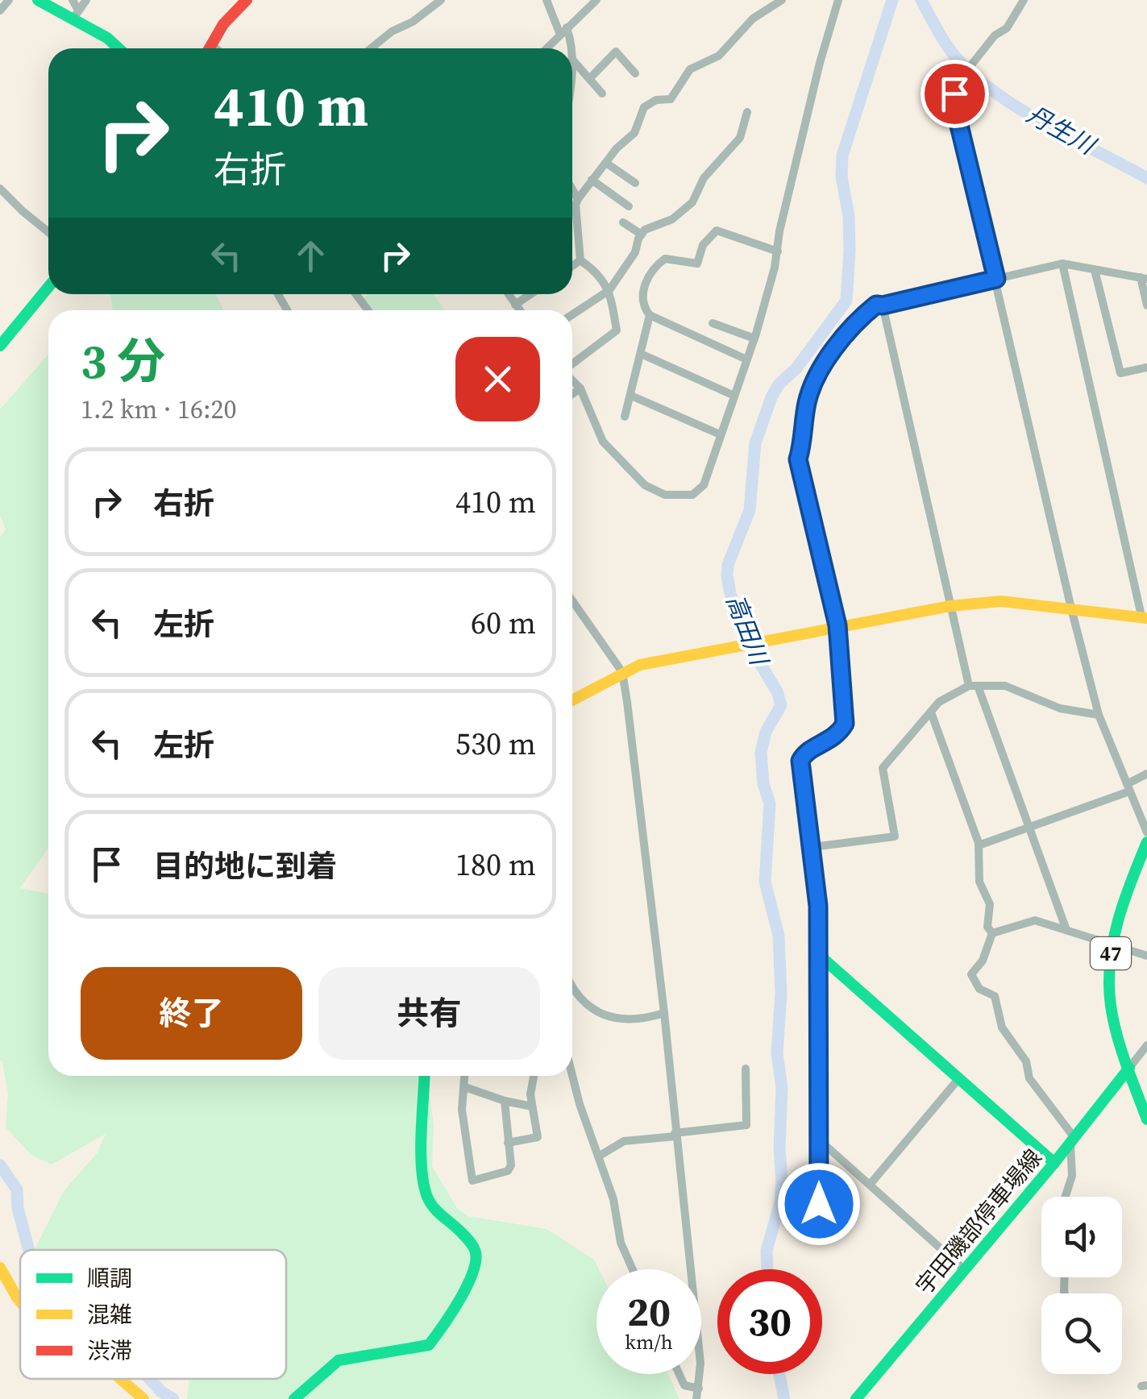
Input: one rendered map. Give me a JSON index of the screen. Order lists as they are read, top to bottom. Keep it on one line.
{"streets":{"street":["47","宇田磯部停車場線"]},"crossings":[["47","宇田磯部停車場線"]],"water":["丹生川","高田川"],"legend":["順調","混雑","渋滞"],"page":{"turn":["410 m","右折"],"heading":["3 分","1.2 km · 16:20"],"list":[{"name":"右折","value":"410 m"},{"name":"左折","value":"60 m"},{"name":"左折","value":"530 m"},{"name":"目的地に到着","value":"180 m"}],"buttons":["終了","共有"],"speed":"20 km/h","limit":"30"}}
